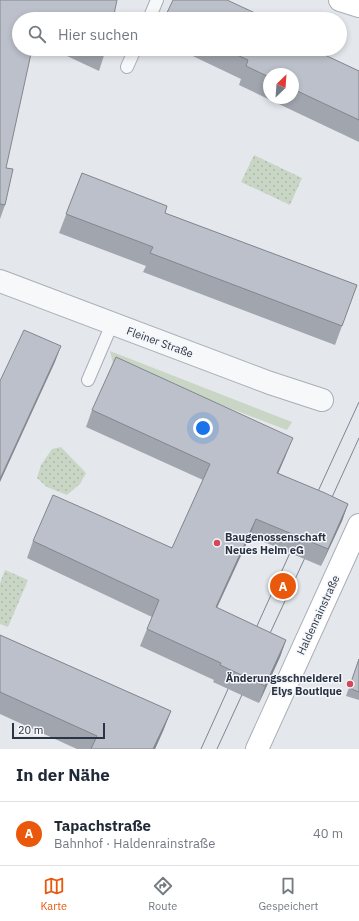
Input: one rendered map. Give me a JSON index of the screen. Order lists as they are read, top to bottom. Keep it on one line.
{"streets":{"main road":["Haldenrainstraße"],"street":["Fleiner Straße"]},"places":["Baugenossenschaft Neues Heim eG","Änderungsschneiderei Elys Boutique"],"scale_bar":"20 m","north":"top right","page":{"search":"Hier suchen","pins":"A","scale":"20 m","heading":"In der Nähe","list":[{"mark":"A","name":"Tapachstraße","note":"Bahnhof · Haldenrainstraße","value":"40 m"}],"nav":["Karte","Route","Gespeichert"]}}
